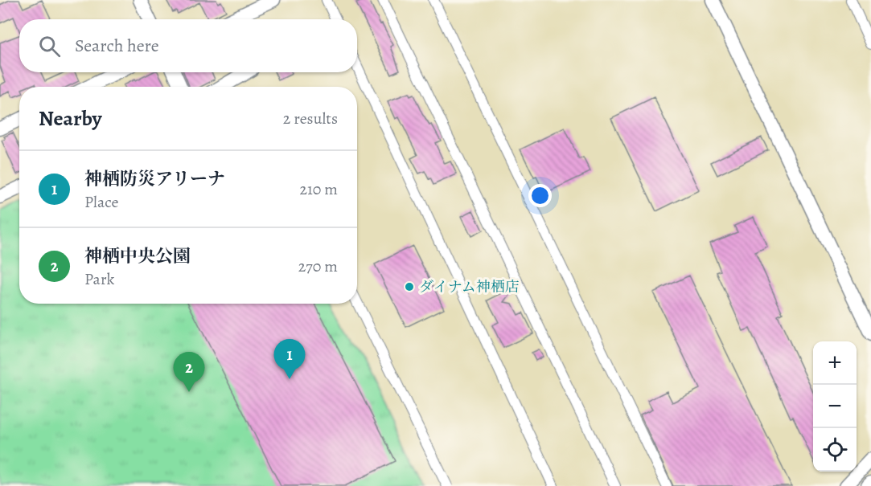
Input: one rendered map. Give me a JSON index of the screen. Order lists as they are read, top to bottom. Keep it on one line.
{"places":["ダイナム神栖店"],"page":{"search":"Search here","heading":["Nearby","2 results"],"list":[{"mark":"1","name":"神栖防災アリーナ","note":"Place","value":"210 m"},{"mark":"2","name":"神栖中央公園","note":"Park","value":"270 m"}],"pins":["1","2"],"map_buttons":["+","−"]}}
